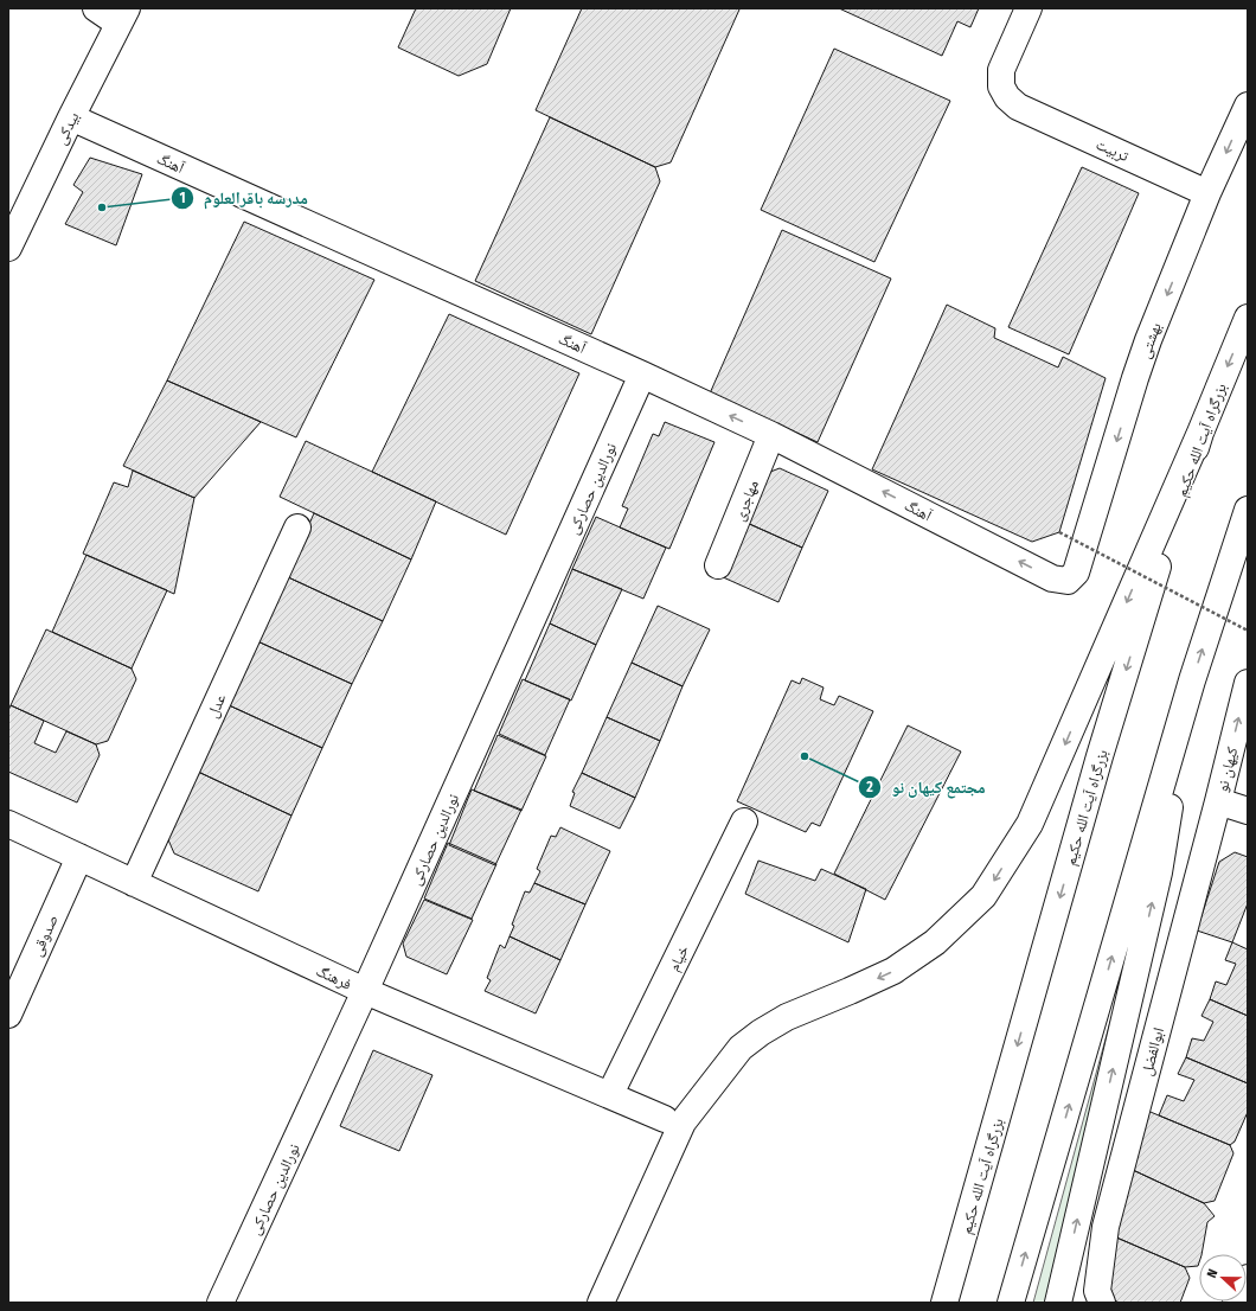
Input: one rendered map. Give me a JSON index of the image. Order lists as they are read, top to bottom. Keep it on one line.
{"streets":{"main road":["بیدکی","تربیت","آهنگ","بهشتی","بزرگراه آیت الله حکیم","نورالدین حصارکی","مهاجری","عدل","کیهان نو","صدوقی","خیام","فرهنگ","ابوالفضل"]},"crossings":[["بیدکی","آهنگ"],["تربیت","بهشتی"],["آهنگ","بهشتی"],["آهنگ","نورالدین حصارکی"],["آهنگ","مهاجری"],["نورالدین حصارکی","فرهنگ"],["عدل","فرهنگ"],["کیهان نو","ابوالفضل"],["صدوقی","فرهنگ"],["خیام","فرهنگ"]],"one_way":["آهنگ"],"places":["مدرسه باقرالعلوم","مجتمع کیهان نو"],"north":"left"}
